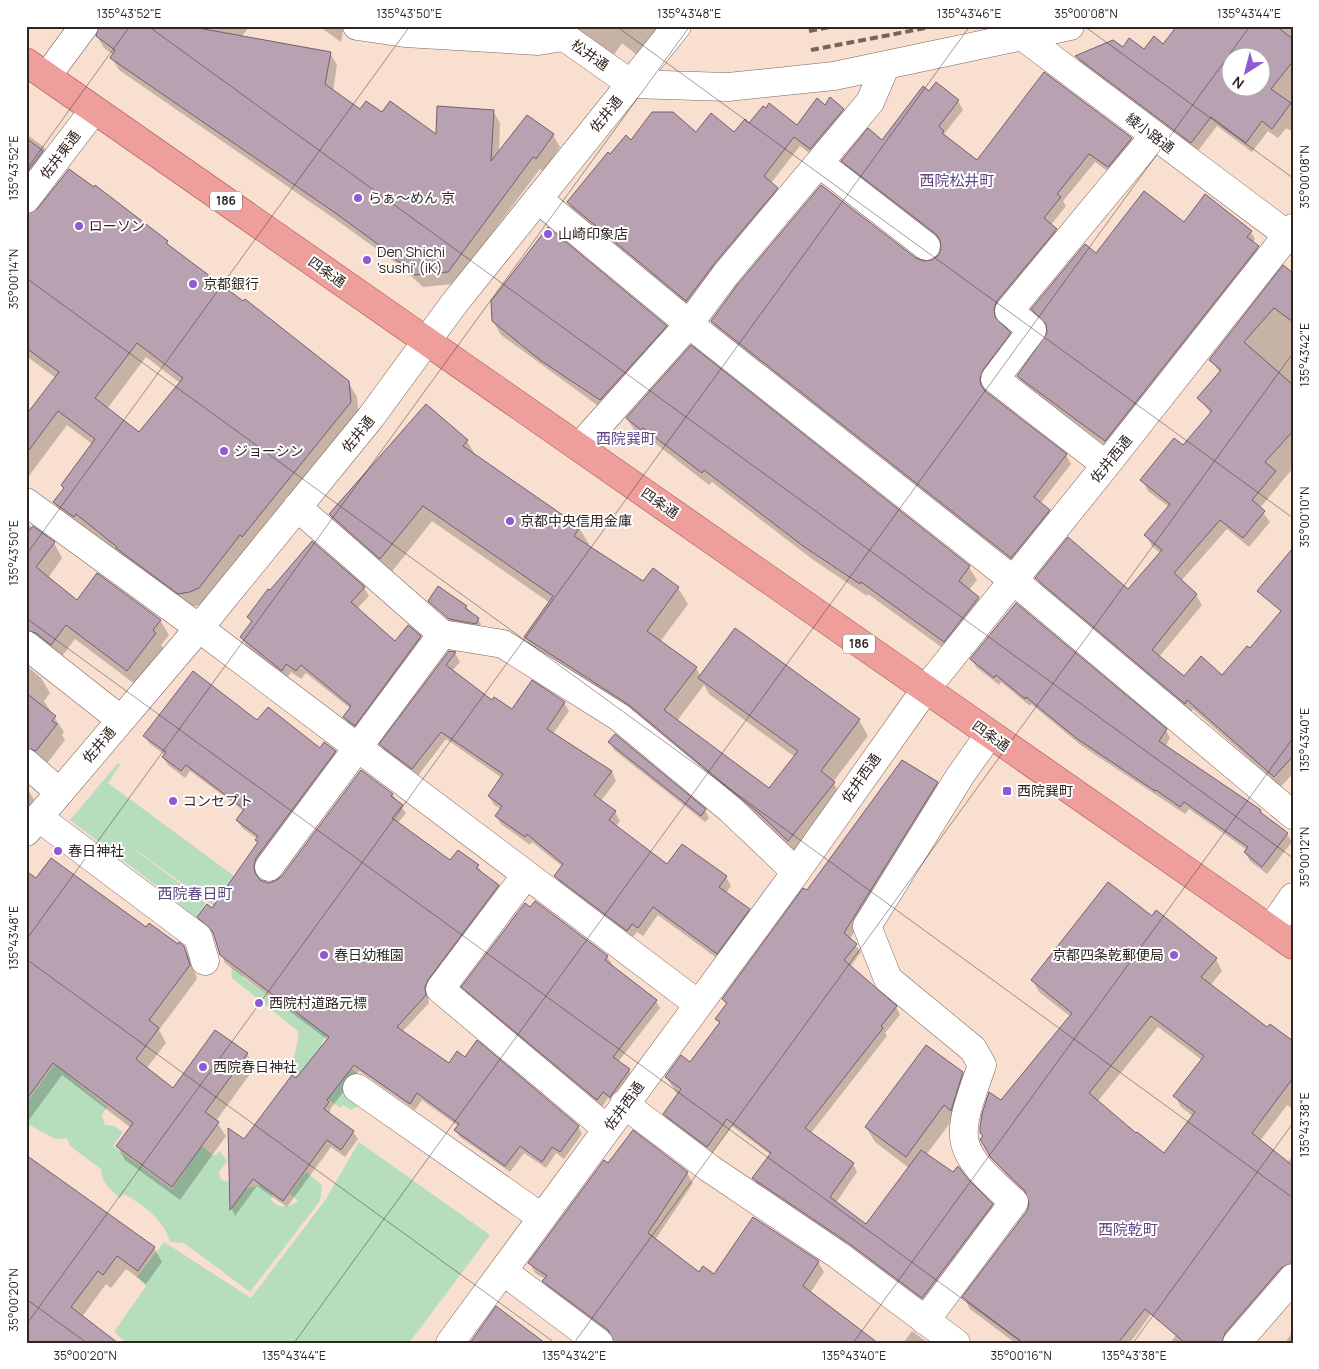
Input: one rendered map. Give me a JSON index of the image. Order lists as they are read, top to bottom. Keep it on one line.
{"streets":{"main road":["186","四条通"],"street":["松井通","佐井通","綾小路通","佐井東通","佐井西通"]},"crossings":[["松井通","佐井通"],["佐井通","四条通"],["綾小路通","佐井西通"],["佐井東通","四条通"],["四条通","佐井西通"]],"districts":["西院松井町","西院巽町","西院春日町","西院乾町"],"places":{"other":["らぁ〜めん 京","ローソン","山崎印象店","Den Shichi 'sushi' (iK)","京都銀行","ジョーシン","京都中央信用金庫","コンセプト","春日神社","春日幼稚園","京都四条乾郵便局","西院村道路元標","西院春日神社"],"transit":["西院巽町"]},"north":"bottom left","coordinates":["135°43'52\"E","135°43'50\"E","135°43'48\"E","135°43'46\"E","35°00'08\"N","135°43'44\"E","35°00'14\"N","135°43'42\"E","35°00'10\"N","135°43'40\"E","35°00'12\"N","135°43'38\"E","35°00'20\"N","35°00'16\"N"]}
